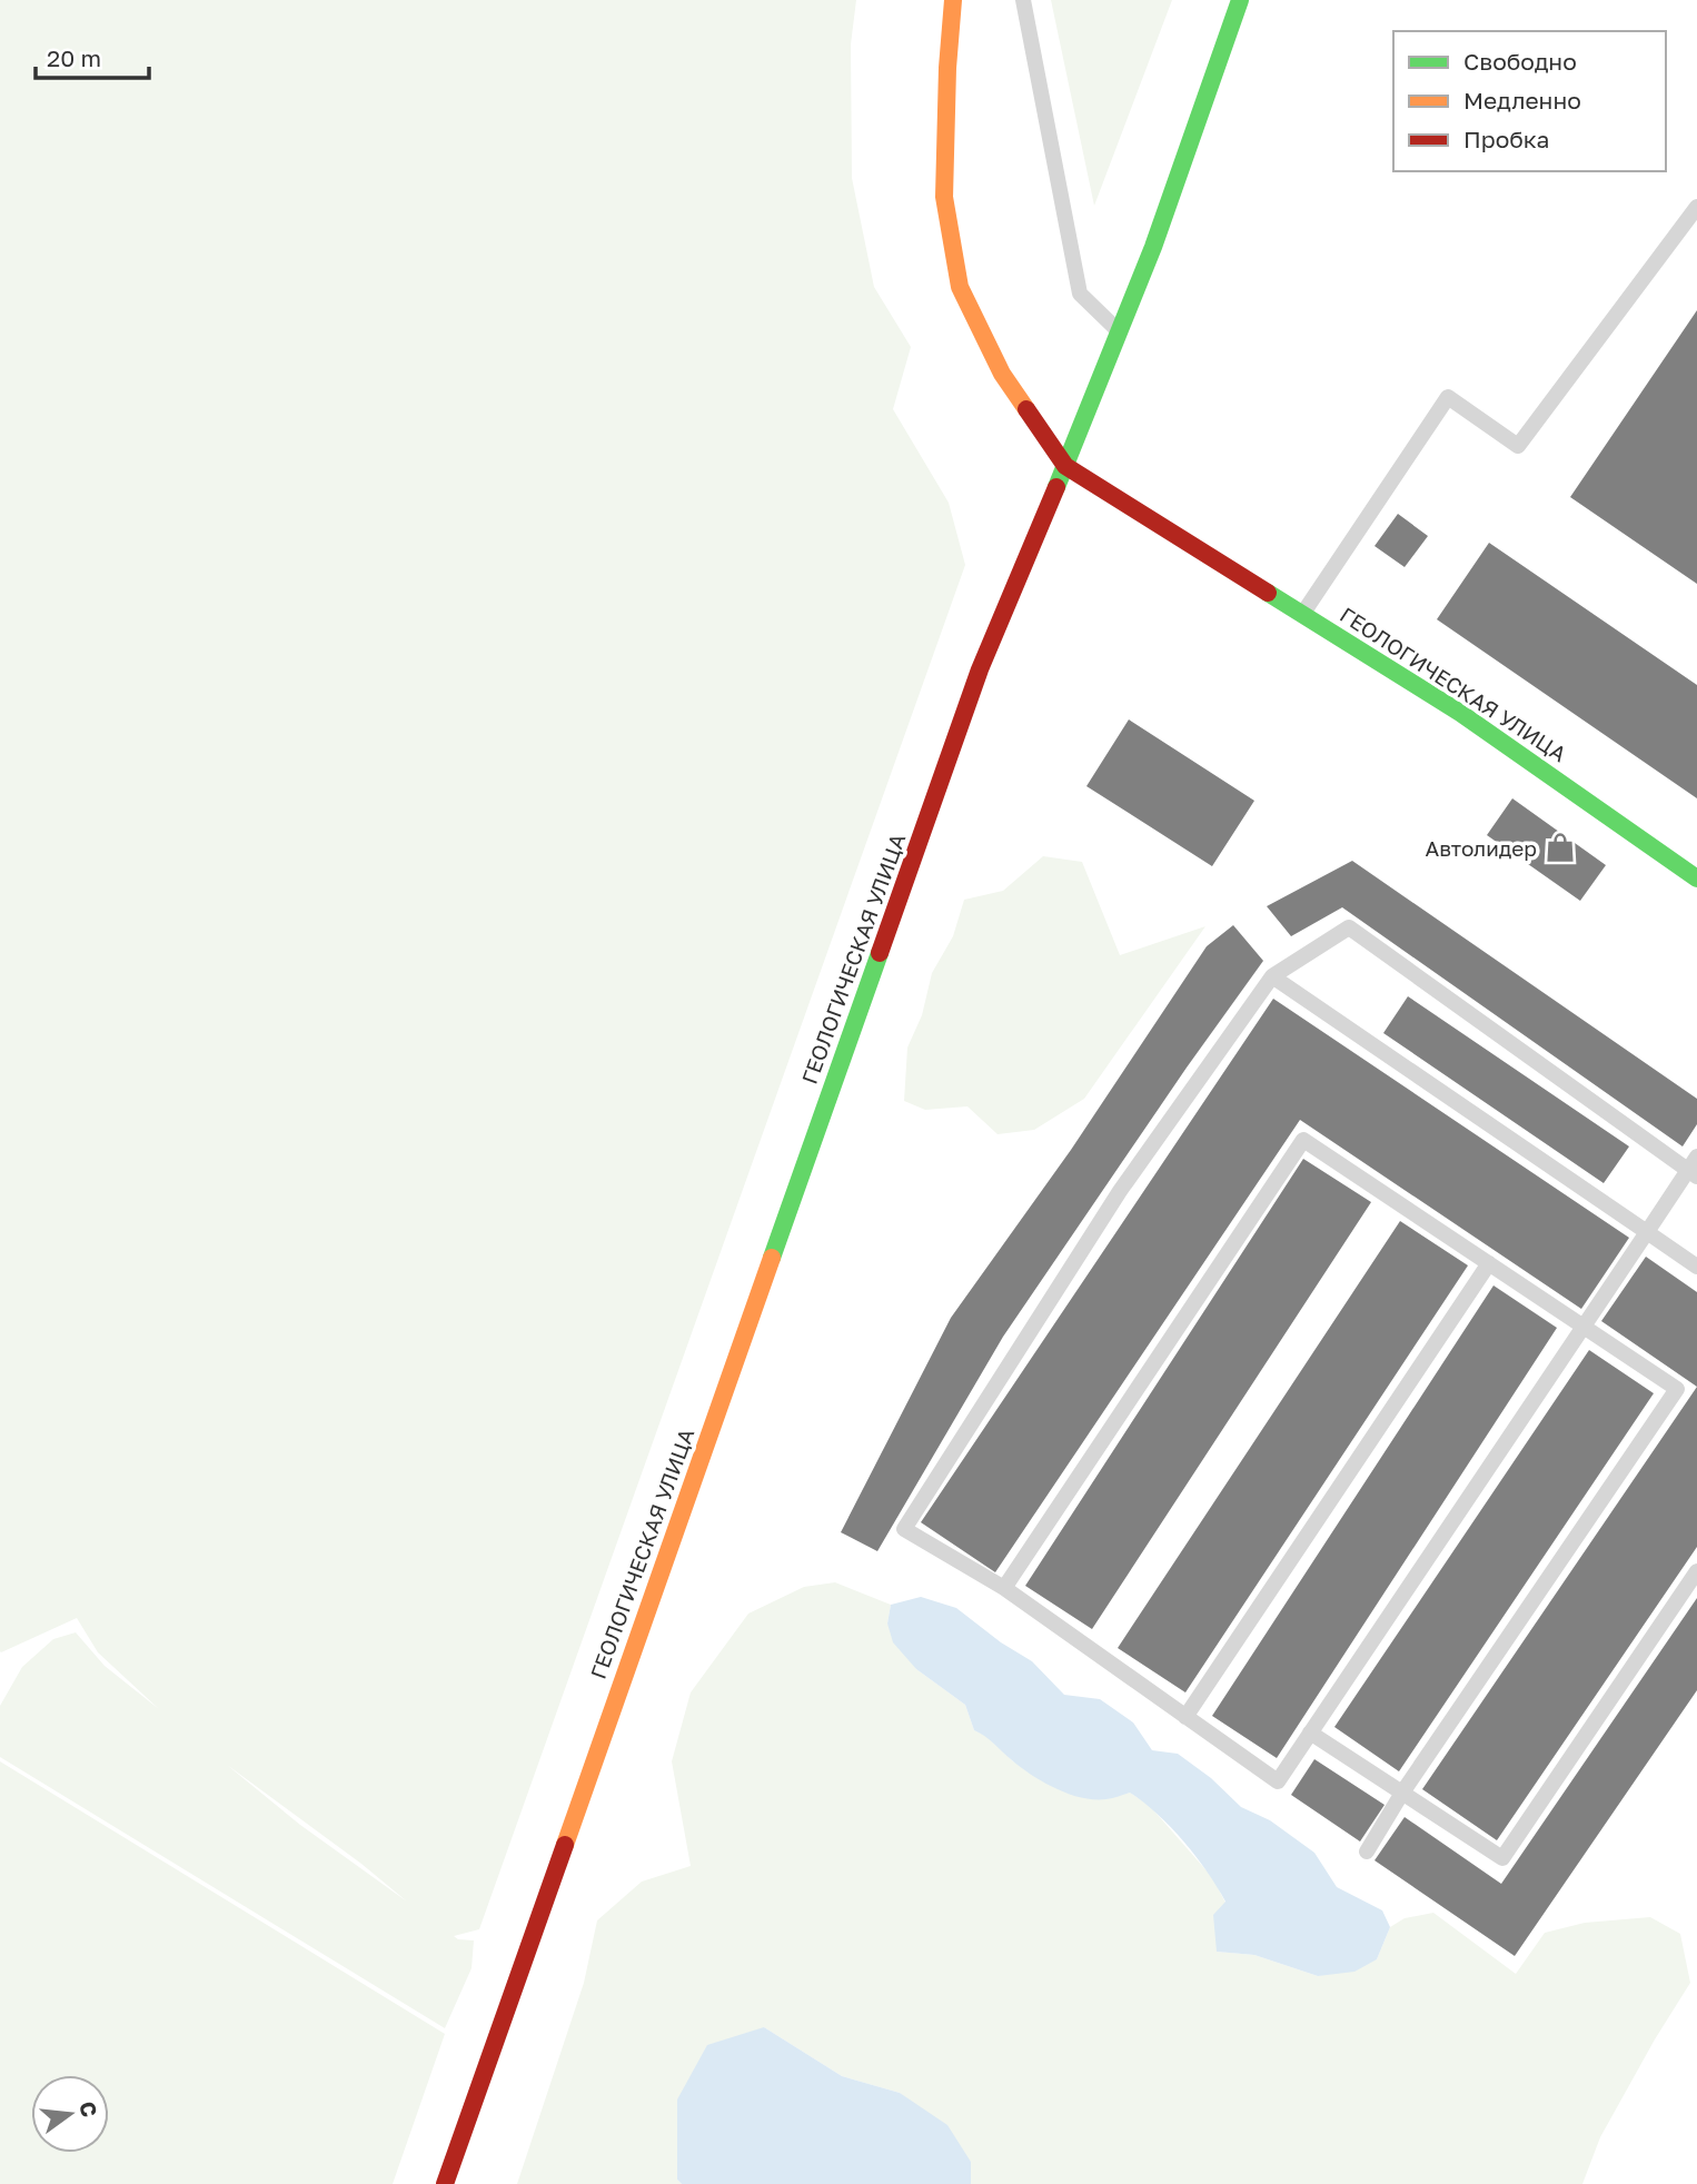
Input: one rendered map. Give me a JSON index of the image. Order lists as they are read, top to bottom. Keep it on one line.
{"streets":{"street":["ГЕОЛОГИЧЕСКАЯ УЛИЦА"]},"places":{"shop":["Автолидер"]},"legend":["Свободно","Медленно","Пробка"],"scale_bar":"20 m","north":"right"}
